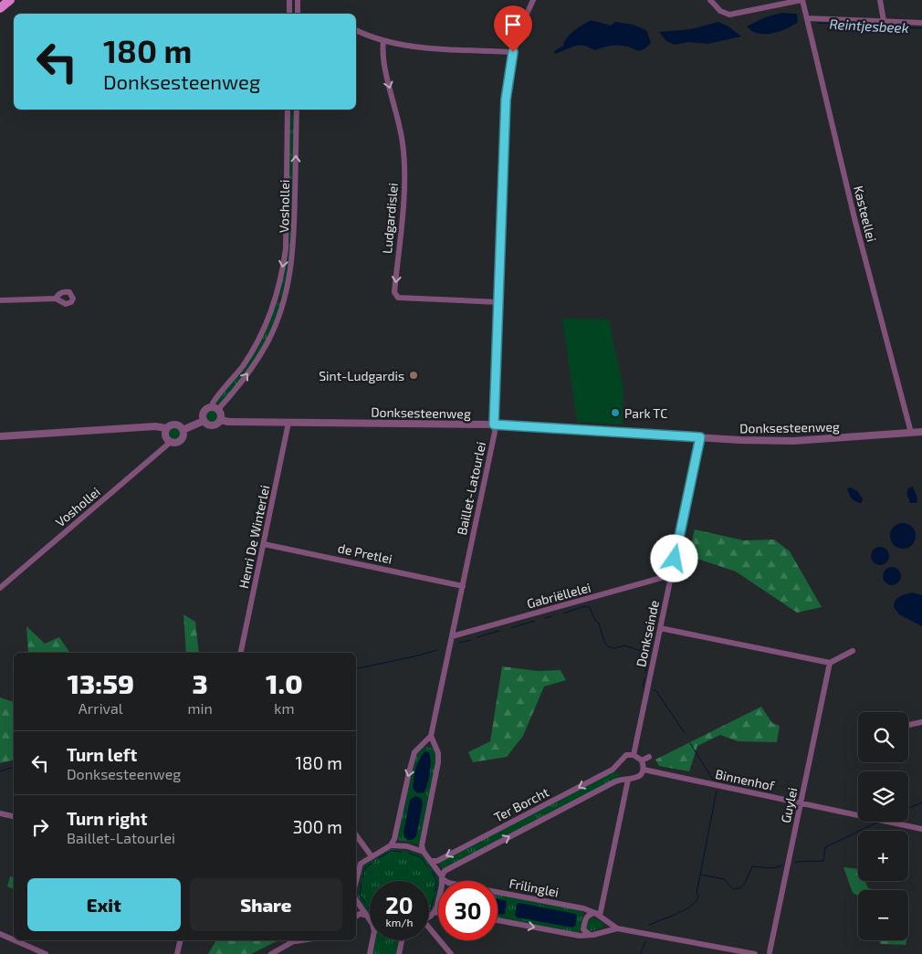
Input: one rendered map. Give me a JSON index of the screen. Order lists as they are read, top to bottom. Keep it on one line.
{"streets":{"street":["Voshollei","Kasteellei","Ludgardislei","Donksesteenweg","Baillet-Latourlei","Henri De Winterlei","de Pretlei","Gabriëllelei","Donkseinde","Binnenhof","Ter Borcht","Guylei","Frilinglei"]},"crossings":[["Voshollei","Donksesteenweg"],["Kasteellei","Donksesteenweg"],["Ludgardislei","Baillet-Latourlei"],["Donksesteenweg","Baillet-Latourlei"],["Donksesteenweg","Henri De Winterlei"],["Donksesteenweg","Donkseinde"],["Baillet-Latourlei","de Pretlei"],["Baillet-Latourlei","Gabriëllelei"],["Henri De Winterlei","de Pretlei"],["Gabriëllelei","Donkseinde"],["Donkseinde","Binnenhof"],["Donkseinde","Ter Borcht"],["Binnenhof","Ter Borcht"],["Binnenhof","Guylei"],["Ter Borcht","Frilinglei"]],"water":["Reintjesbeek"],"places":["Sint-Ludgardis","Park TC"],"page":{"turn":["180 m","Donksesteenweg"],"eta":["13:59","Arrival","3","min","1.0","km"],"map_buttons":["+","−"],"list":[{"name":"Turn left","note":"Donksesteenweg","value":"180 m"},{"name":"Turn right","note":"Baillet-Latourlei","value":"300 m"}],"buttons":["Exit","Share"],"speed":"20 km/h","limit":"30"}}
